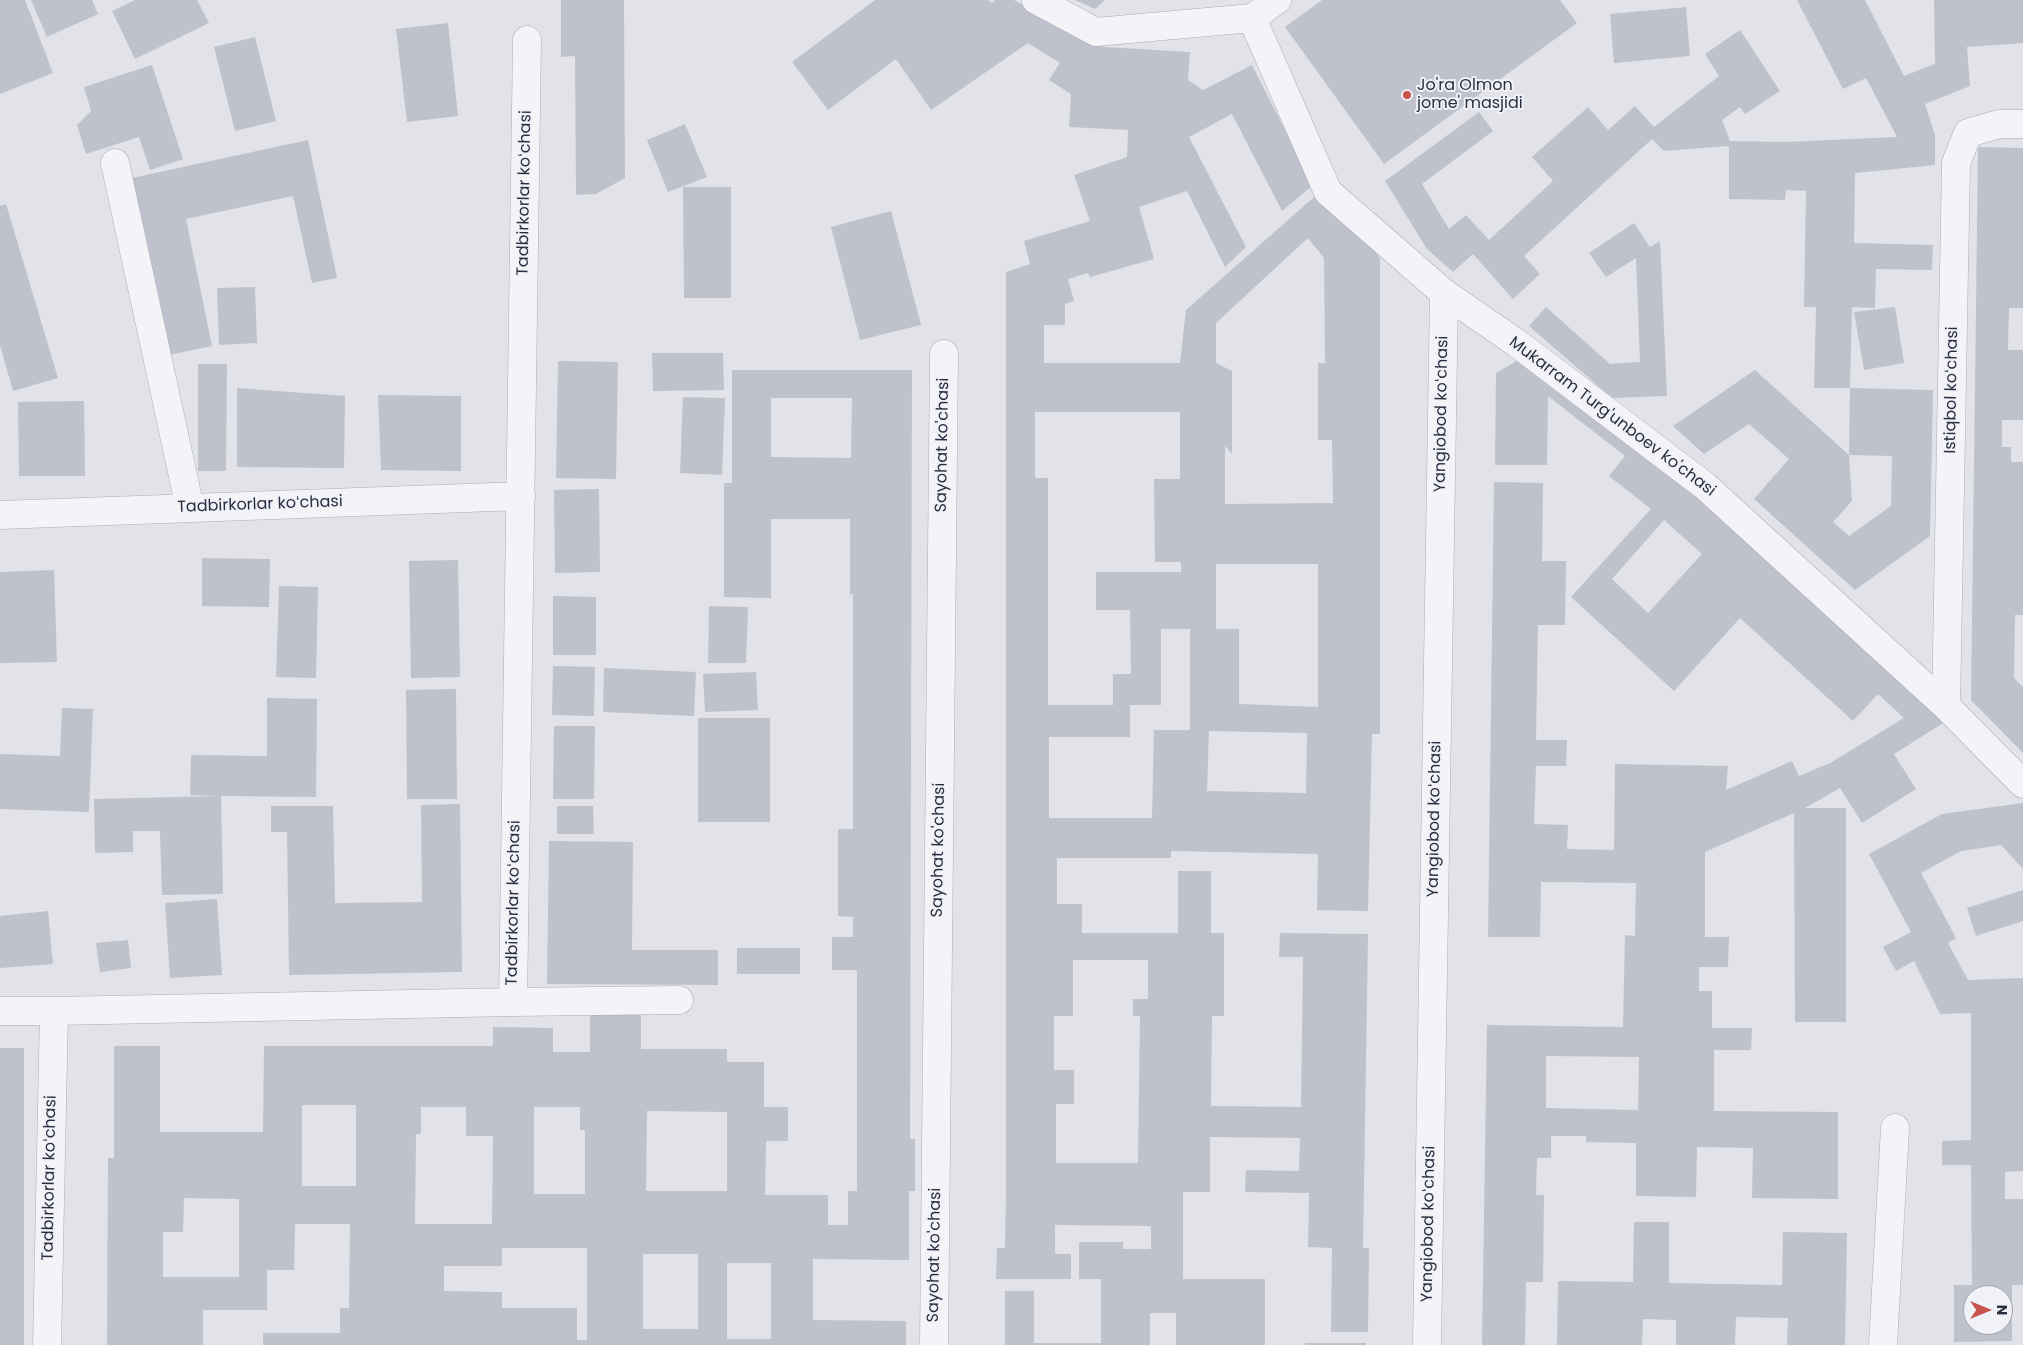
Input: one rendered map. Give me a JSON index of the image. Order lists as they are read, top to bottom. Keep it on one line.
{"streets":{"street":["Tadbirkorlar koʻchasi","Istiqbol koʻchasi","Yangiobod koʻchasi","Mukarram Turg'unboev ko'chasi","Sayohat ko'chasi"]},"crossings":[["Istiqbol koʻchasi","Mukarram Turg'unboev ko'chasi"],["Yangiobod koʻchasi","Mukarram Turg'unboev ko'chasi"]],"places":["Jo'ra Olmon jome' masjidi"],"north":"right"}
